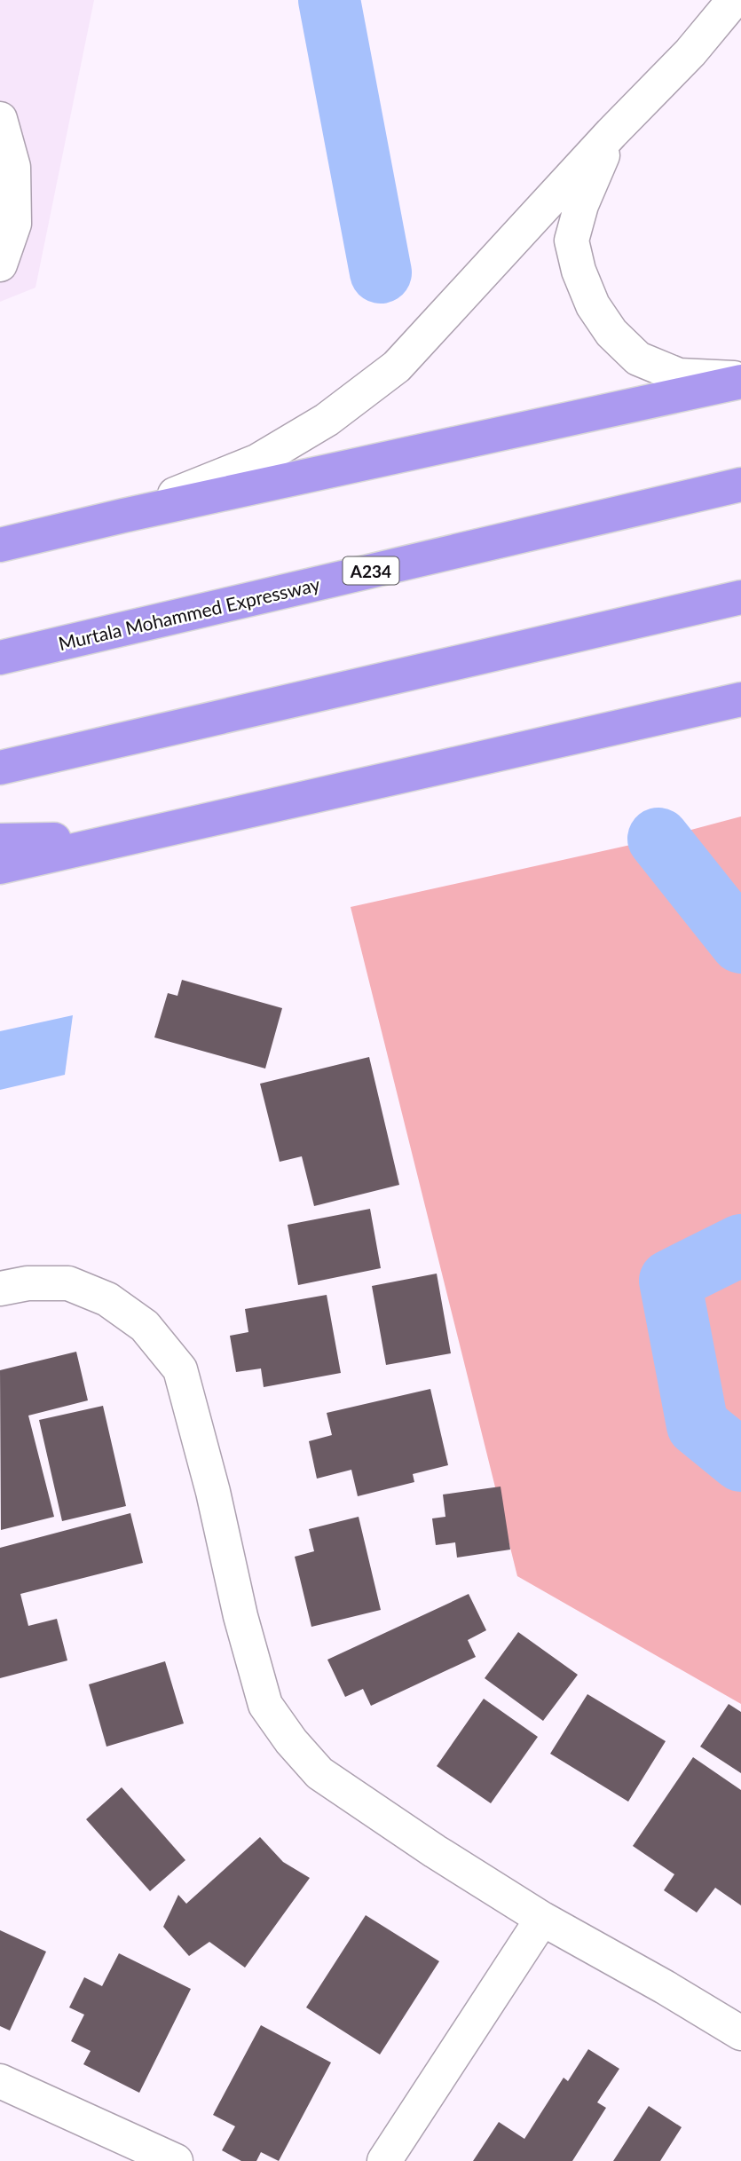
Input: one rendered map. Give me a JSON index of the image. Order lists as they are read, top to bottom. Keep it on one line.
{"streets":{"highway":["A234","Murtala Mohammed Expressway"]}}
